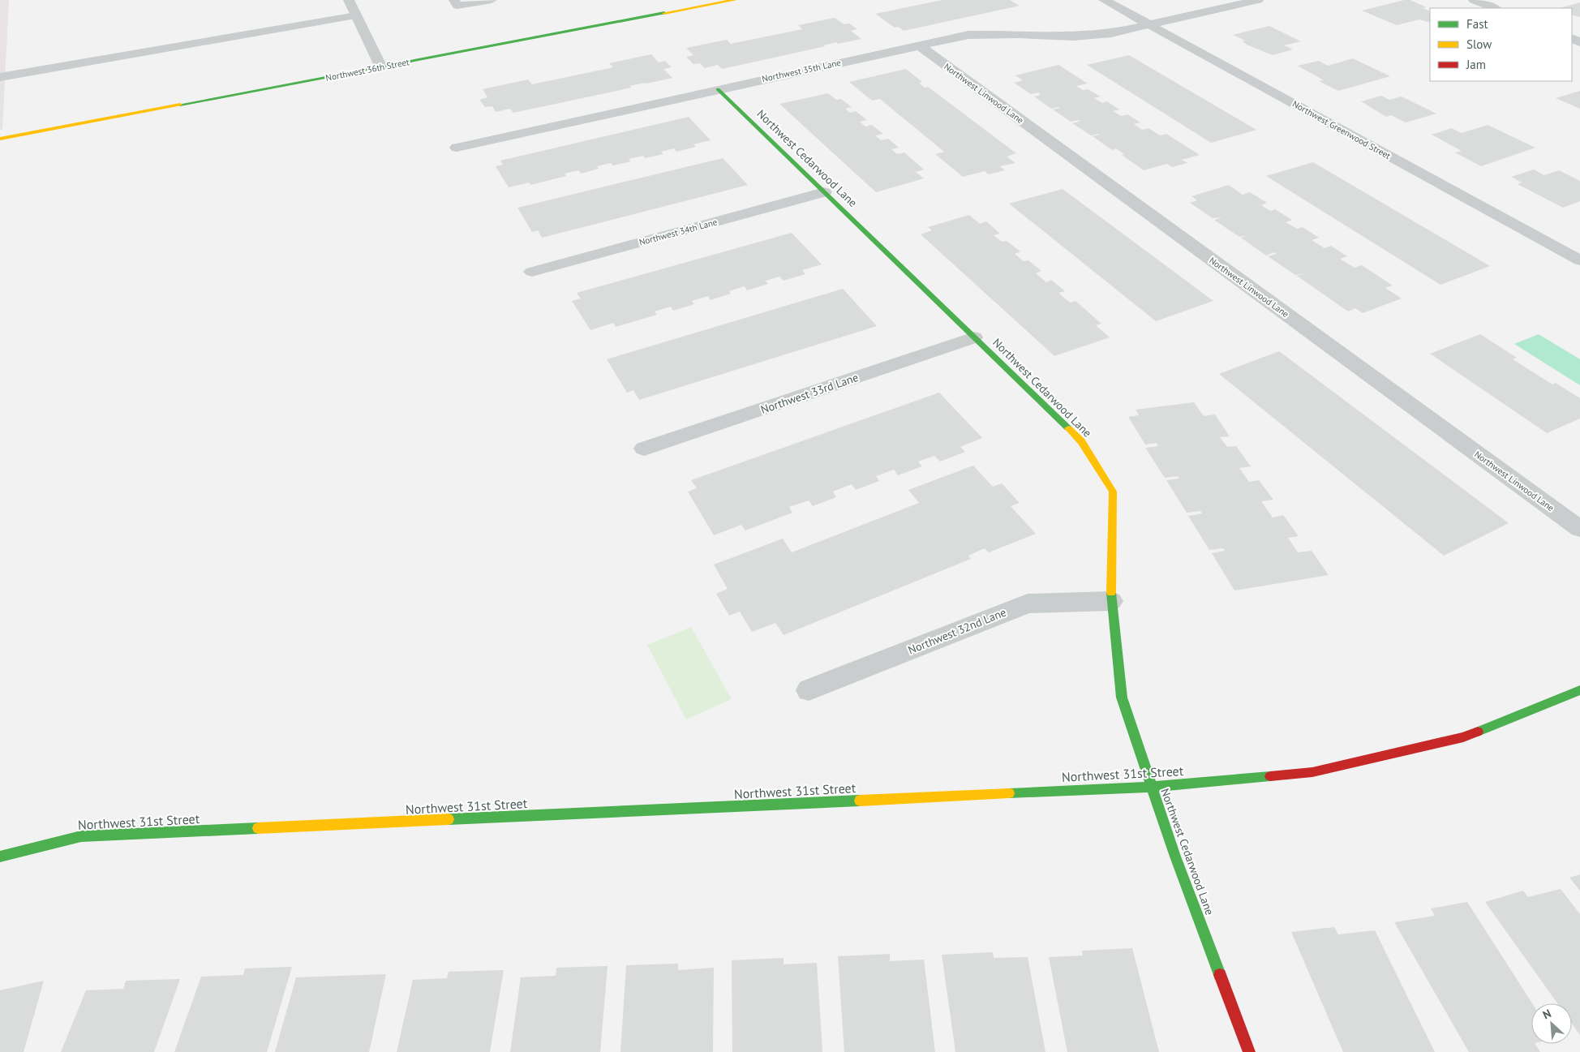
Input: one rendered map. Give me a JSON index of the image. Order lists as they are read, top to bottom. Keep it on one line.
{"streets":{"street":["Northwest 36th Street","Northwest 35th Lane","Northwest Linwood Lane","Northwest Greenwood Street","Northwest Cedarwood Lane","Northwest 34th Lane","Northwest 33rd Lane","Northwest 32nd Lane","Northwest 31st Street"]},"crossings":[["Northwest 35th Lane","Northwest Linwood Lane"],["Northwest 35th Lane","Northwest Greenwood Street"],["Northwest 35th Lane","Northwest Cedarwood Lane"],["Northwest Cedarwood Lane","Northwest 34th Lane"],["Northwest Cedarwood Lane","Northwest 33rd Lane"],["Northwest Cedarwood Lane","Northwest 32nd Lane"],["Northwest Cedarwood Lane","Northwest 31st Street"]],"legend":["Fast","Slow","Jam"],"north":"top left"}
